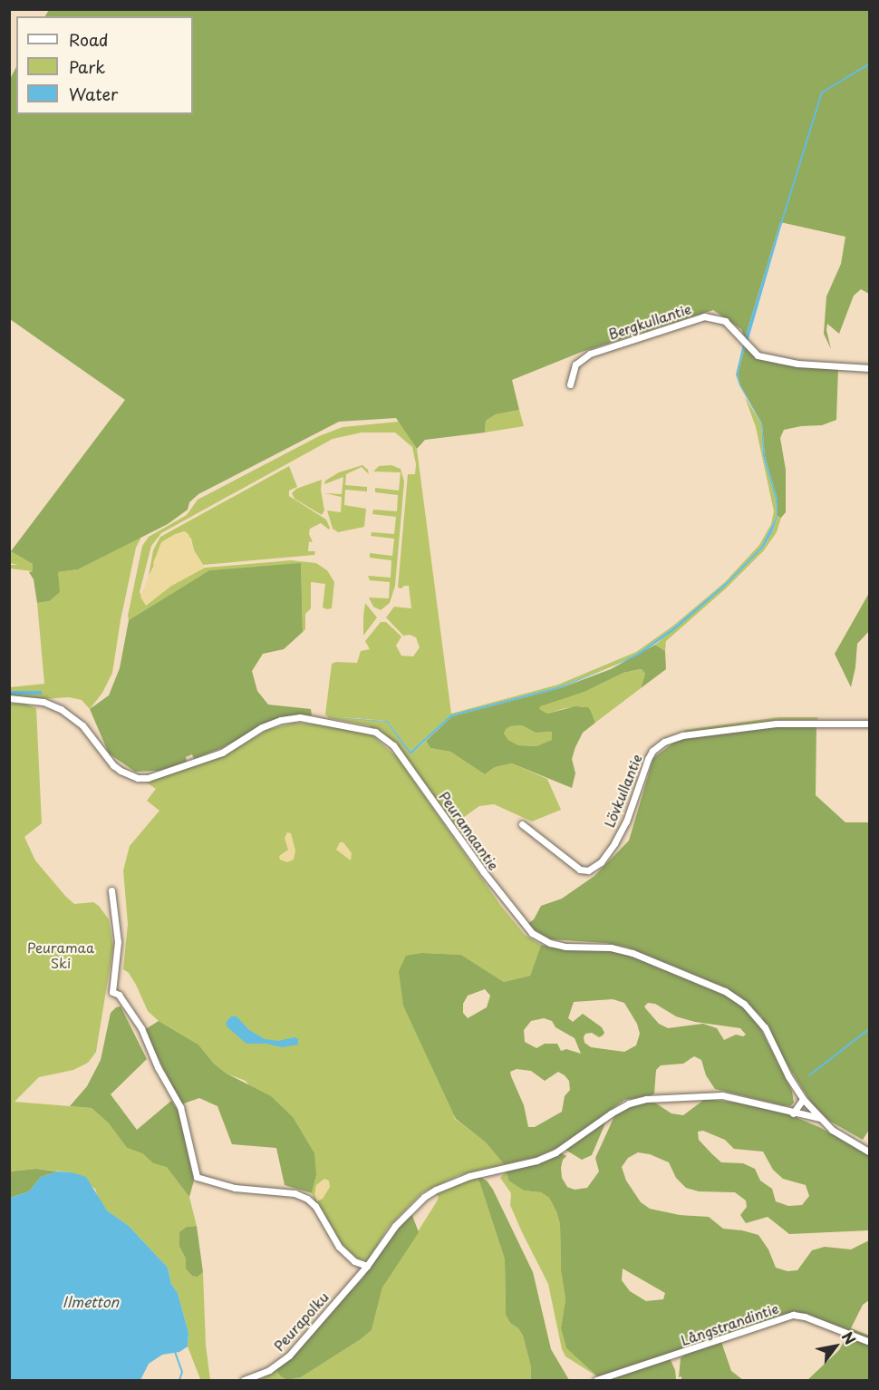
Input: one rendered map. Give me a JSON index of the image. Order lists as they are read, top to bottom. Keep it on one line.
{"streets":{"street":["Bergkullantie","Lövkullantie","Peuramaantie","Peurapolku","Långstrandintie"]},"crossings":[["Peuramaantie","Peurapolku"]],"water":["Ilmetton"],"parks":["Peuramaa Ski"],"legend":["Road","Park","Water"],"north":"top right"}
